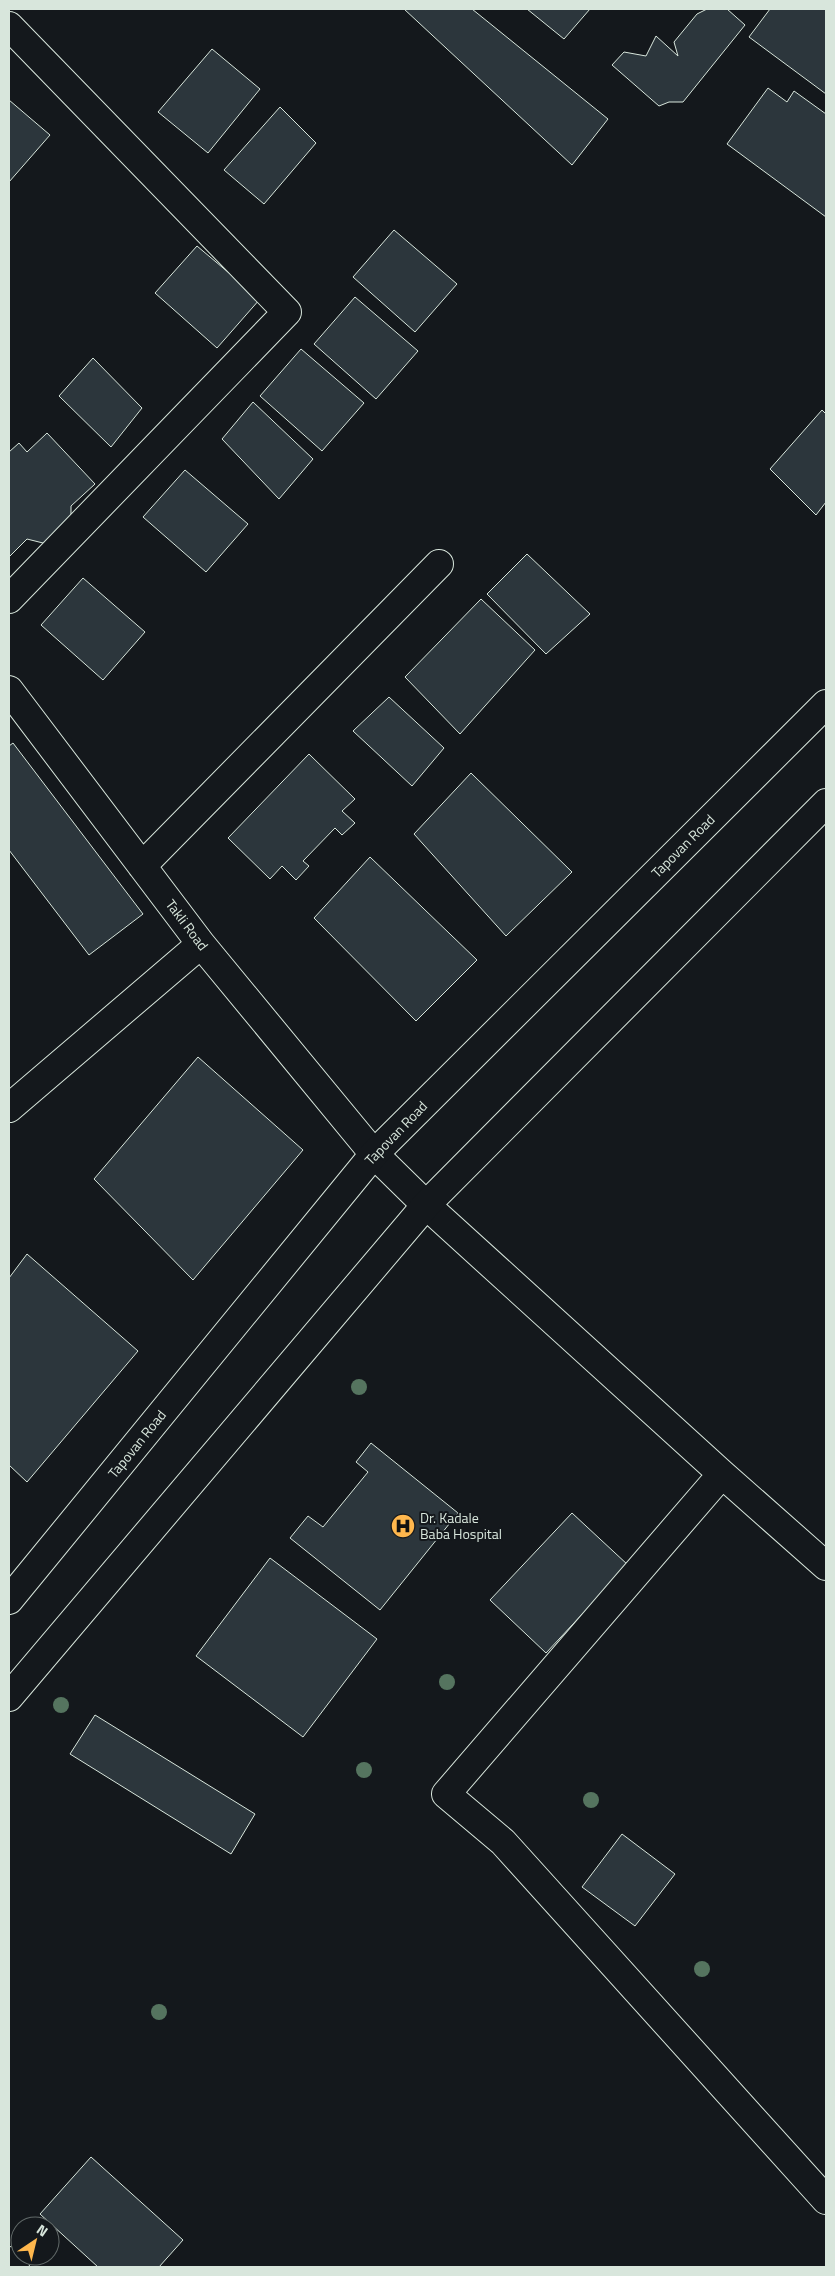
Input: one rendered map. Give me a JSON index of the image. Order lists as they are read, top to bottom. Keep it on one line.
{"streets":{"street":["Tapovan Road","Takli Road"]},"crossings":[["Tapovan Road","Takli Road"]],"places":{"hospital":["Dr. Kadale Baba Hospital"]},"north":"top right"}
